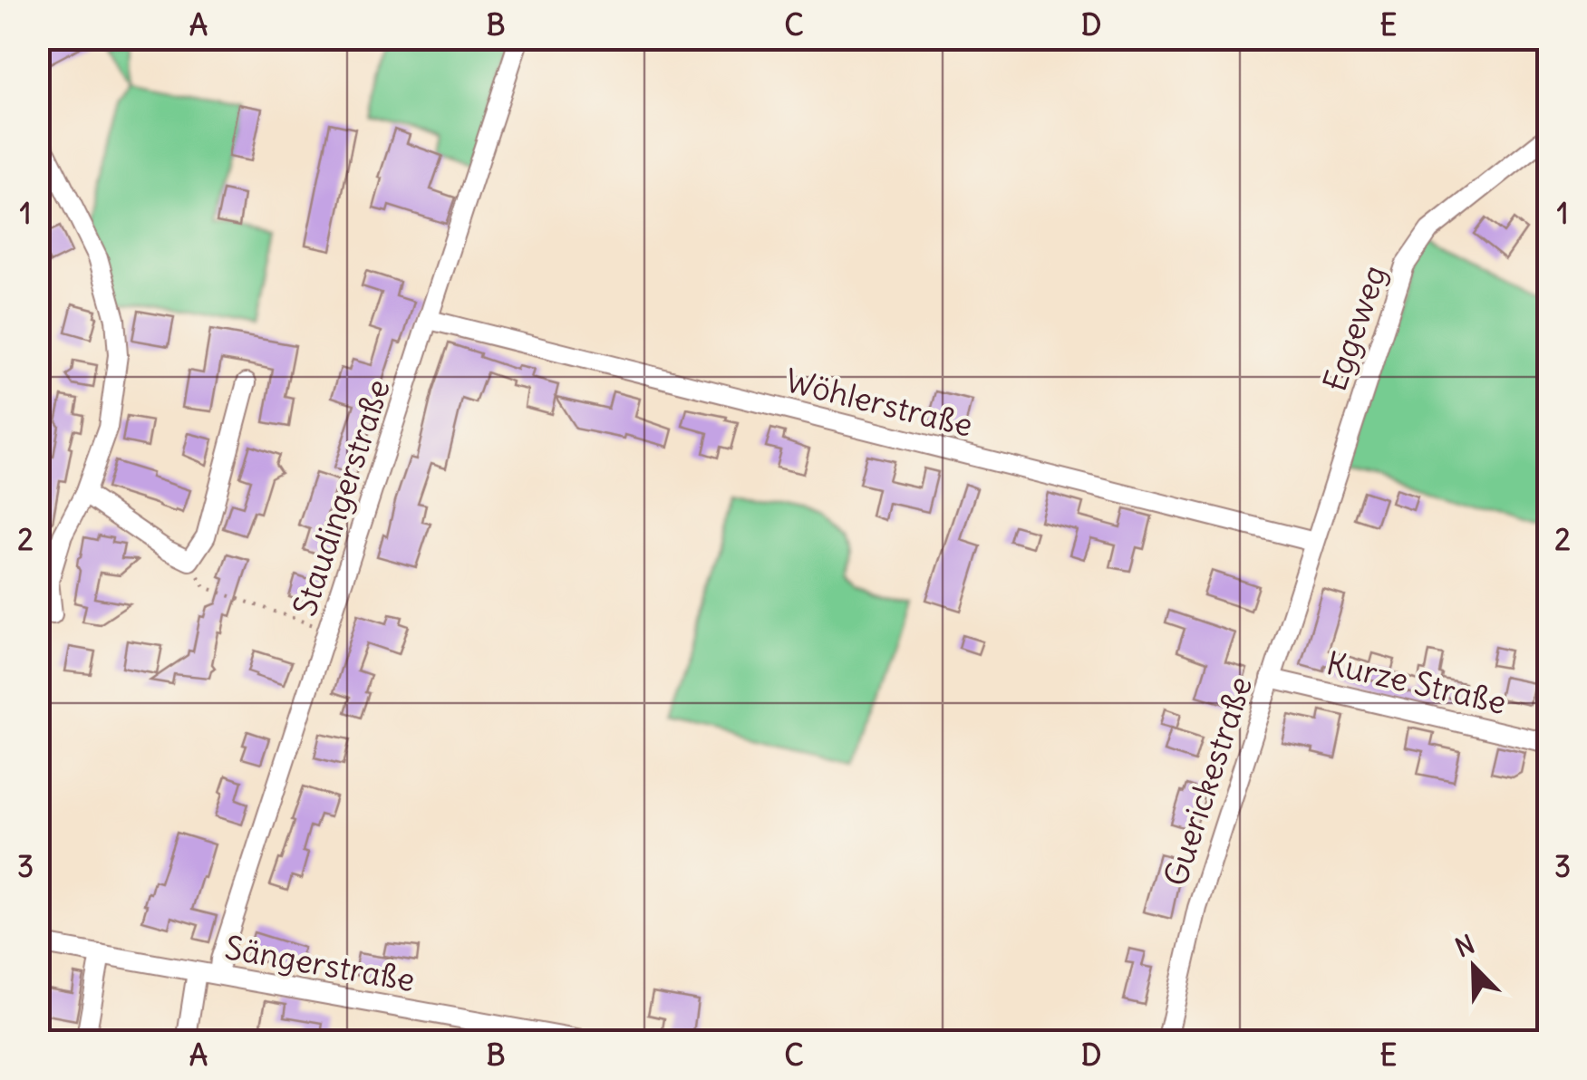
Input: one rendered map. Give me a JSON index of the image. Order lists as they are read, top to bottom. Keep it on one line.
{"streets":{"street":["Eggeweg","Wöhlerstraße","Staudingerstraße","Kurze Straße","Guerickestraße","Sängerstraße"]},"crossings":[["Eggeweg","Wöhlerstraße"],["Eggeweg","Guerickestraße"],["Wöhlerstraße","Staudingerstraße"],["Wöhlerstraße","Guerickestraße"],["Staudingerstraße","Sängerstraße"],["Kurze Straße","Guerickestraße"]],"north":"top left","grid":{"columns":["A","B","C","D","E"],"rows":["1","2","3"]}}
